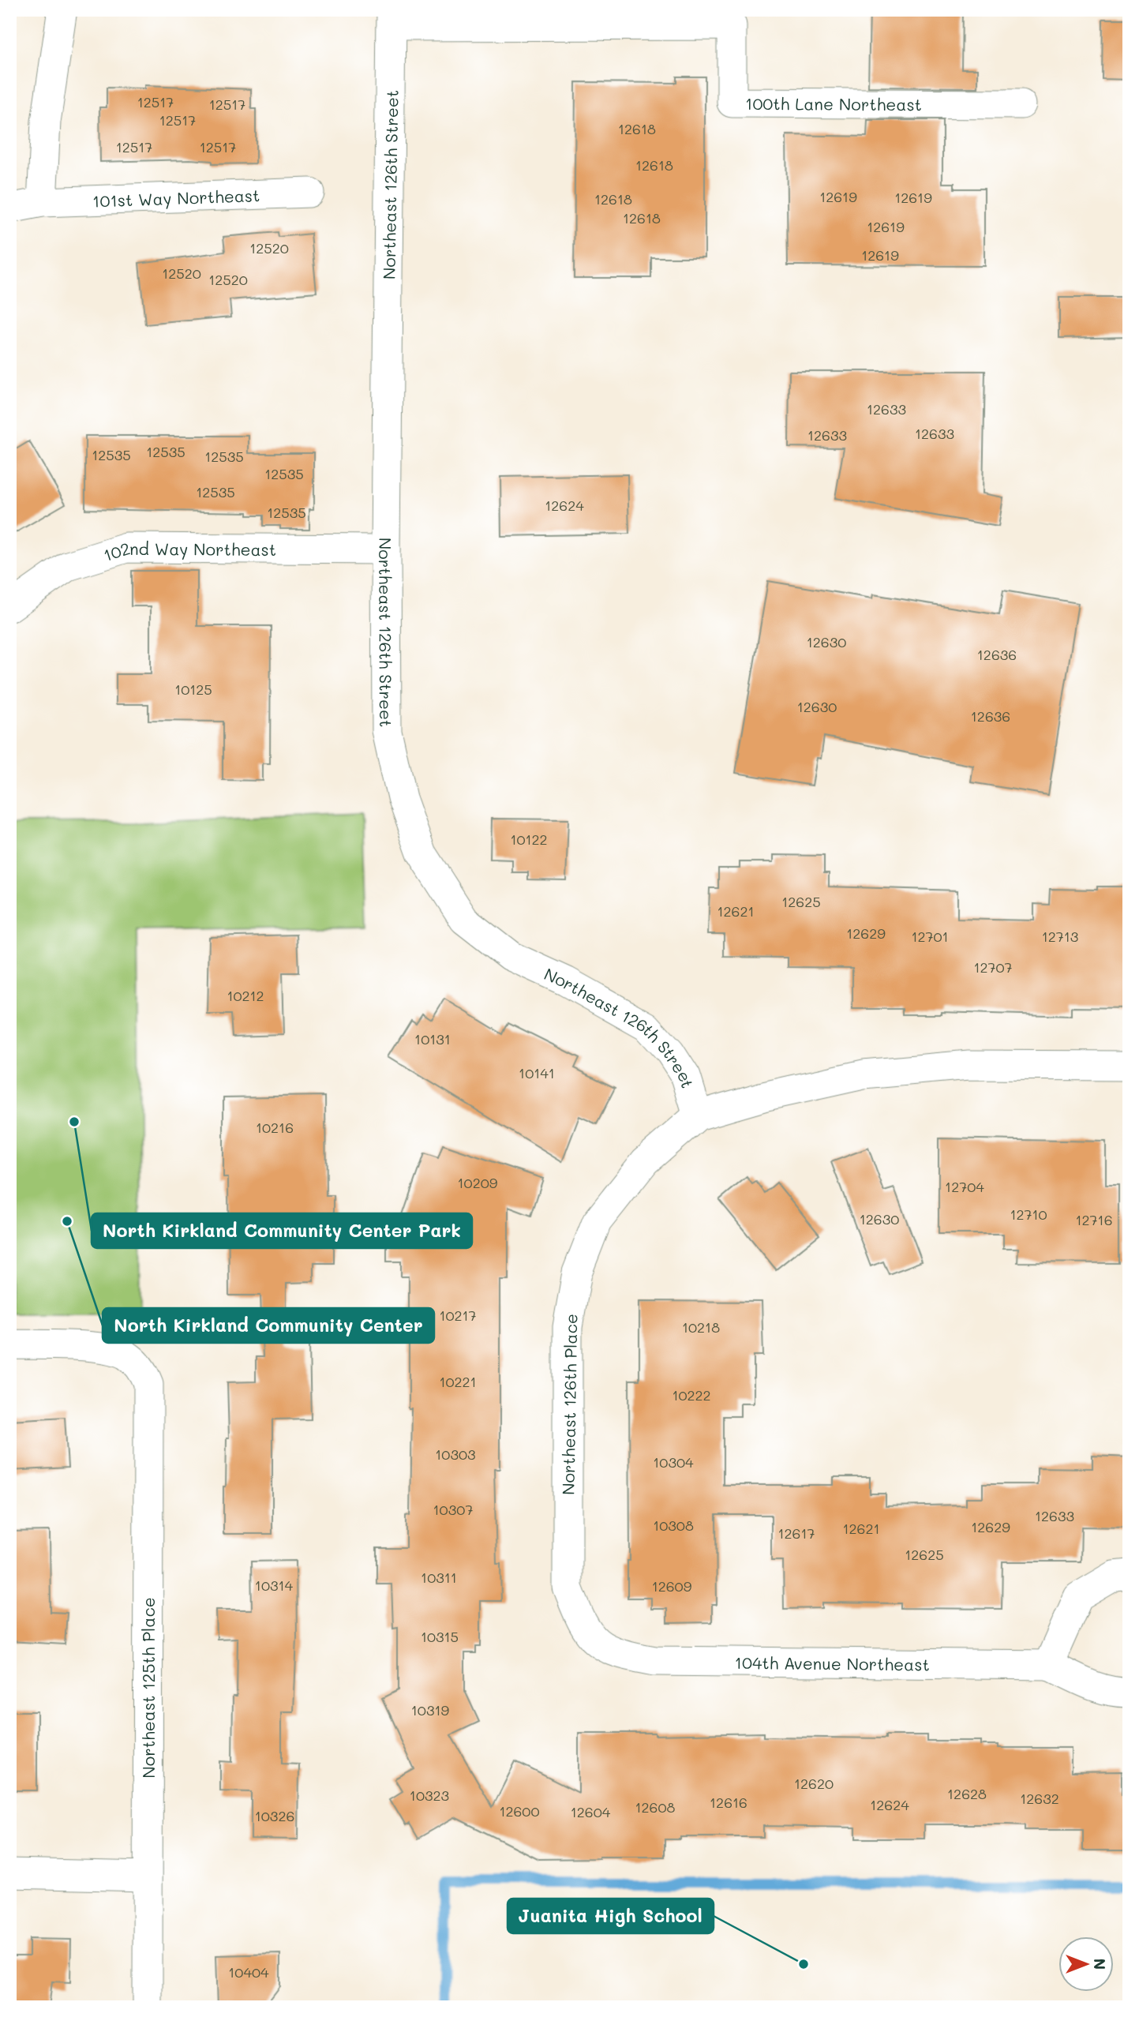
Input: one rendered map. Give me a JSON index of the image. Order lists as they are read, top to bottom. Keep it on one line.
{"streets":{"street":["100th Lane Northeast","Northeast 126th Street","101st Way Northeast","102nd Way Northeast","Northeast 126th Place","104th Avenue Northeast","Northeast 125th Place"]},"crossings":[["100th Lane Northeast","Northeast 126th Street"],["Northeast 126th Street","102nd Way Northeast"],["Northeast 126th Street","Northeast 126th Place"],["Northeast 126th Place","104th Avenue Northeast"]],"places":["North Kirkland Community Center Park","North Kirkland Community Center","Juanita High School"],"house_numbers":["12517","12517","12517","12618","12517","12517","12618","12619","12619","12618","12618","12619","12520","12619","12520","12520","12633","12633","12633","12535","12535","12535","12535","12535","12624","12535","12630","12636","10125","12630","12636","10122","12625","12621","12629","12701","12713","12707","10212","10131","10141","10216","10209","12704","12710","12630","12716","10217","10218","10221","10222","10303","10304","10307","12633","10308","12629","12621","12617","12625","10311","10314","12609","10315","10319","12620","12628","10323","12632","12616","12624","12608","12600","12604","10326","10404"],"north":"right"}
